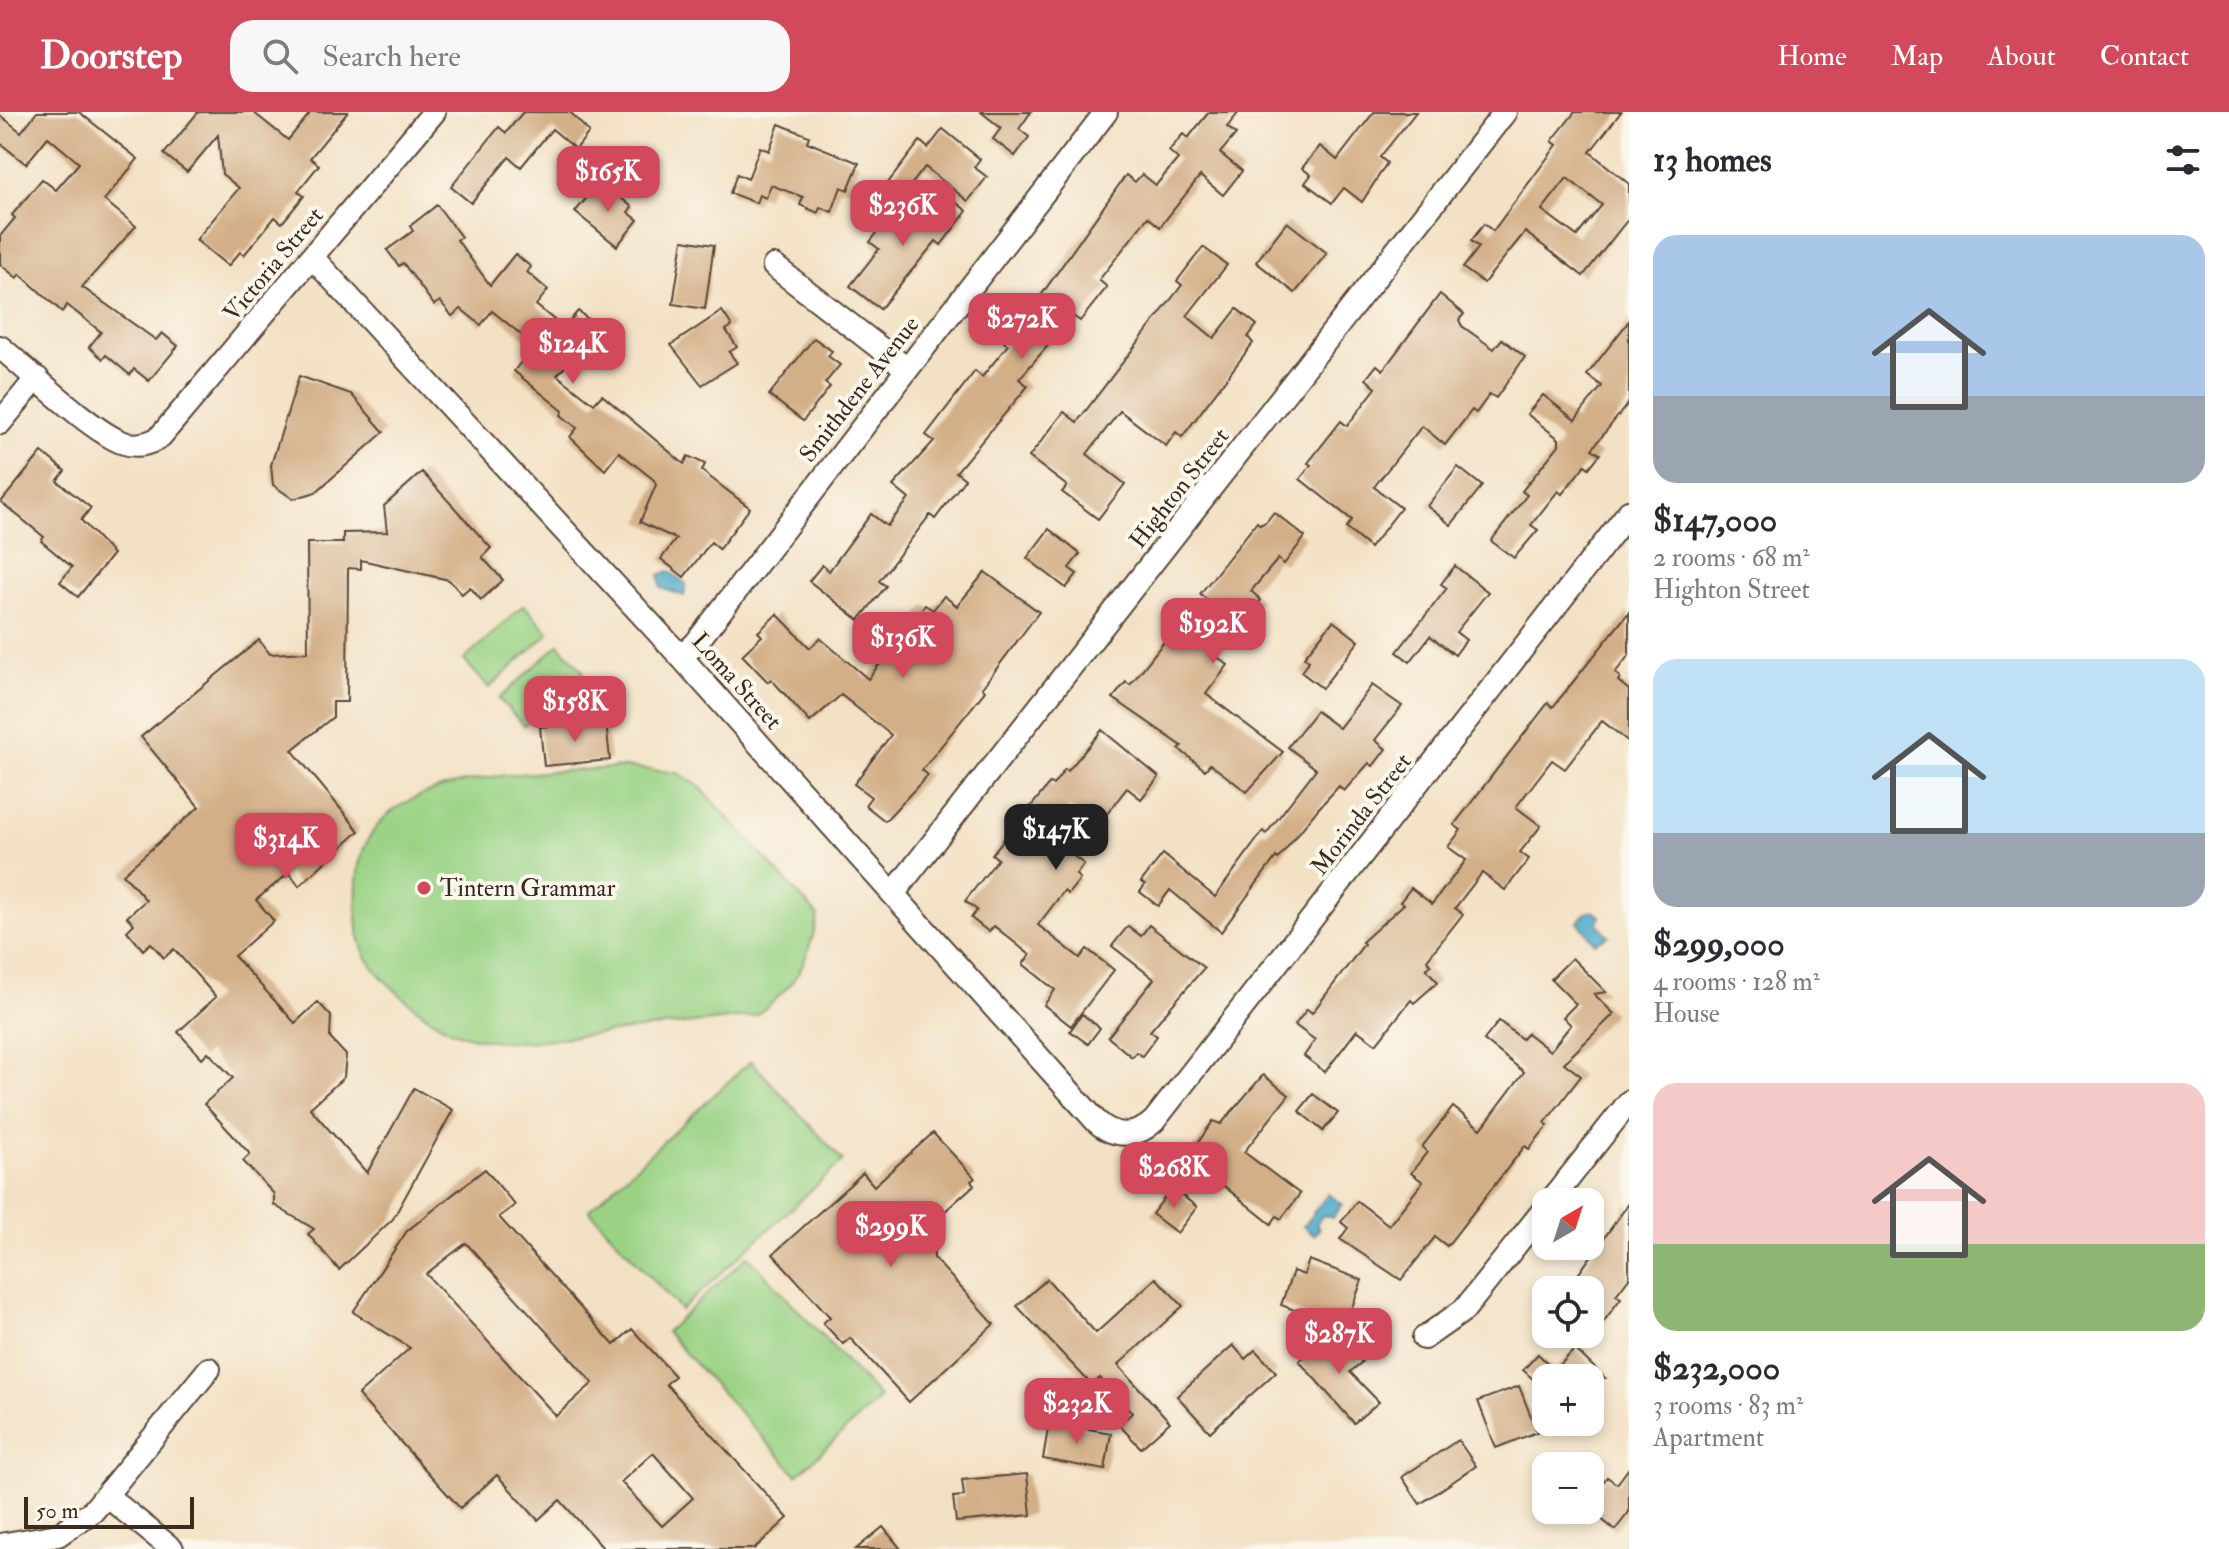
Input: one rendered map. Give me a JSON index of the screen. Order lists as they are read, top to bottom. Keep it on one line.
{"streets":{"street":["Victoria Street","Smithdene Avenue","Highton Street","Loma Street","Morinda Street"]},"crossings":[["Victoria Street","Loma Street"],["Smithdene Avenue","Loma Street"],["Highton Street","Loma Street"],["Loma Street","Morinda Street"]],"places":["Tintern Grammar"],"scale_bar":"50 m","north":"top right","page":{"header":"Doorstep","search":"Search here","nav":["Home","Map","About","Contact"],"heading":"13 homes","price":["$165K","$236K","$272K","$124K","$192K","$136K","$158K","$147K","$314K","$268K","$299K","$287K","$232K"],"list":[{"name":"$147,000","note":"2 rooms · 68 m² · Highton Street"},{"name":"$299,000","note":"4 rooms · 128 m² · House"},{"name":"$232,000","note":"3 rooms · 83 m² · Apartment"}],"map_buttons":["+","−"],"scale":"50 m"}}
